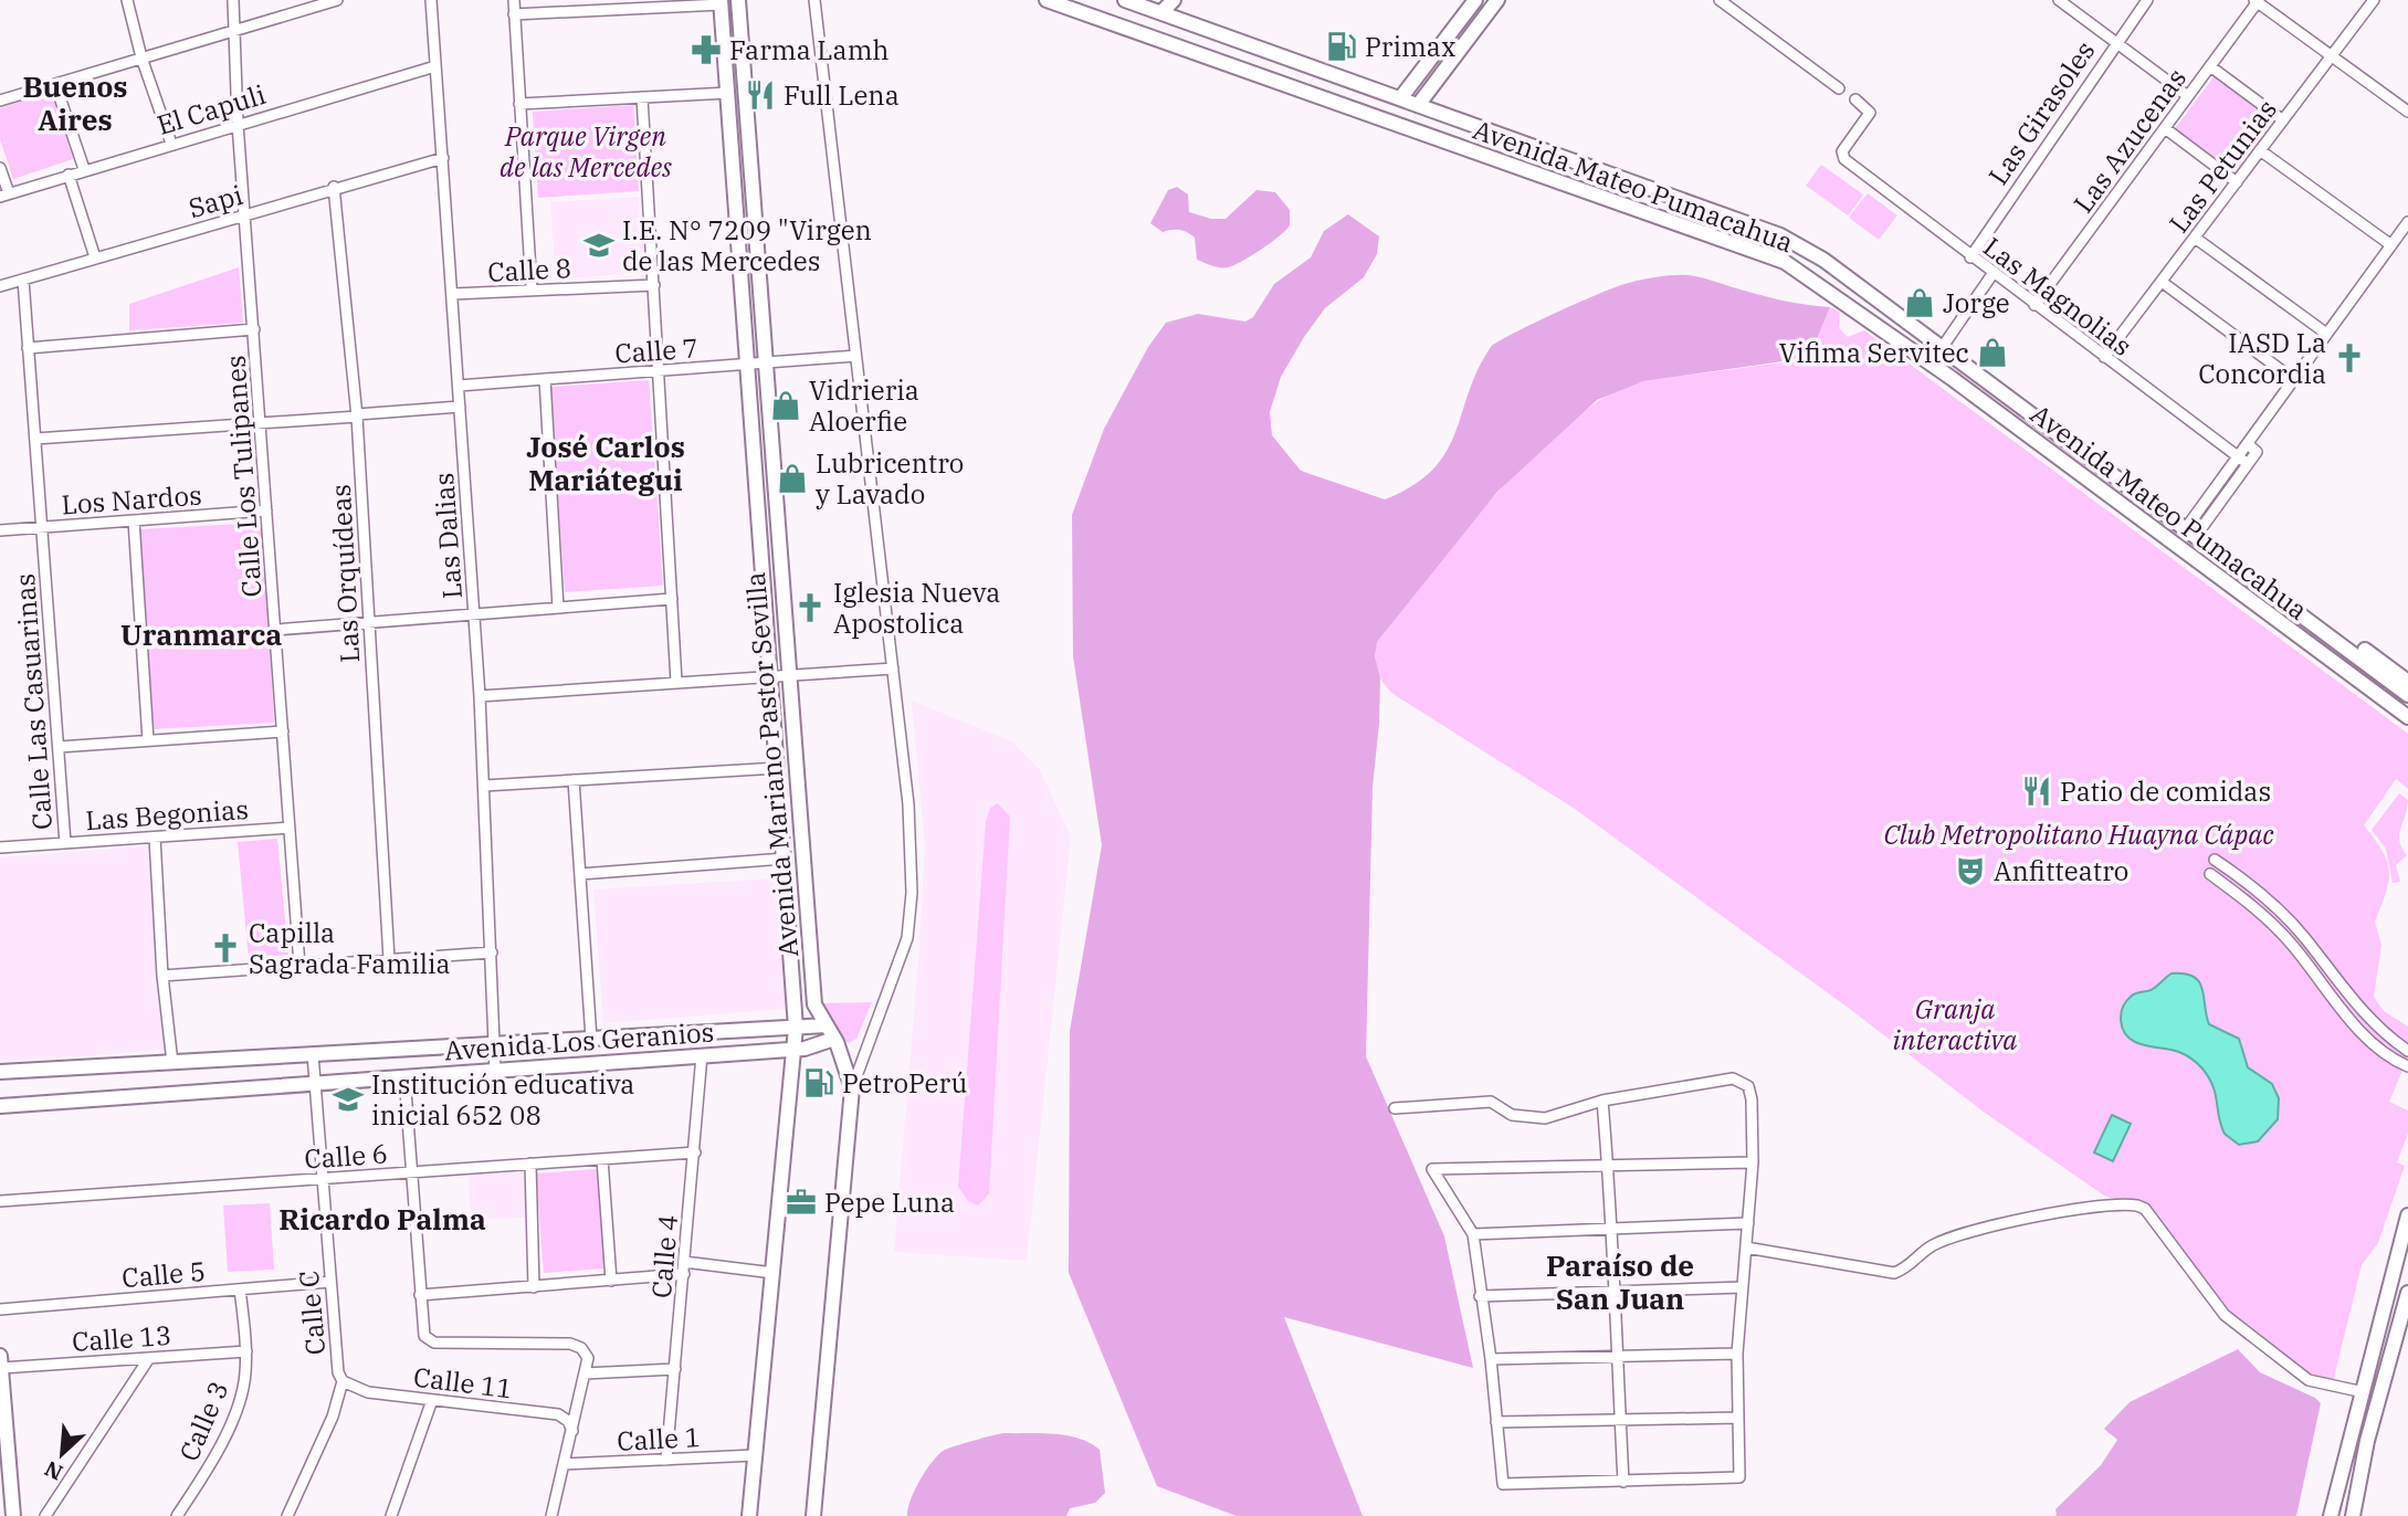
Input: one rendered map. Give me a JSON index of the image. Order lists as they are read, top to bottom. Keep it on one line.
{"streets":{"main road":["Avenida Mateo Pumacahua","Avenida Mariano Pastor Sevilla","Avenida Los Geranios"],"street":["El Capuli","Las Girasoles","Las Azucenas","Las Petunias","Sapi","Calle 8","Las Magnolias","Calle 7","Calle Los Tulipanes","Los Nardos","Las Dalias","Las Orquídeas","Calle Las Casuarinas","Las Begonias","Calle 6","Calle 4","Calle 5","Calle C","Calle 13","Calle 11","Calle 3","Calle 1"]},"crossings":[["El Capuli","Calle Los Tulipanes"],["El Capuli","Las Dalias"],["Las Girasoles","Las Magnolias"],["Las Azucenas","Las Magnolias"],["Las Petunias","Las Magnolias"],["Sapi","Calle Los Tulipanes"],["Sapi","Las Dalias"],["Sapi","Las Orquídeas"],["Sapi","Calle Las Casuarinas"],["Calle 8","Las Dalias"],["Calle 7","Las Dalias"],["Calle 7","Avenida Mariano Pastor Sevilla"],["Calle Los Tulipanes","Los Nardos"],["Calle Los Tulipanes","Las Begonias"],["Los Nardos","Calle Las Casuarinas"],["Las Dalias","Avenida Los Geranios"],["Calle Las Casuarinas","Las Begonias"],["Avenida Mariano Pastor Sevilla","Avenida Los Geranios"],["Avenida Mariano Pastor Sevilla","Calle 1"],["Avenida Los Geranios","Calle 4"],["Avenida Los Geranios","Calle C"],["Calle 6","Calle 4"],["Calle 6","Calle C"],["Calle 4","Calle 1"],["Calle 5","Calle C"],["Calle 5","Calle 3"],["Calle C","Calle 11"],["Calle 13","Calle 3"]],"districts":["Buenos Aires","José Carlos Mariátegui","Uranmarca","Ricardo Palma","Paraíso de San Juan"],"parks":["Parque Virgen de las Mercedes","Club Metropolitano Huayna Cápac","Granja interactiva"],"places":{"fuel station":["Primax","PetroPerú"],"pharmacy":["Farma Lamh"],"restaurant":["Full Lena","Patio de comidas"],"school or university":["I.E. N° 7209 \"Virgen de las Mercedes","Institución educativa inicial 652 08"],"shop":["Jorge","Vifima Servitec","Vidrieria Aloerfie","Lubricentro y Lavado"],"church":["IASD La Concordia","Iglesia Nueva Apostolica","Capilla Sagrada Familia"],"theatre":["Anfitteatro"],"office":["Pepe Luna"]},"north":"bottom left"}
